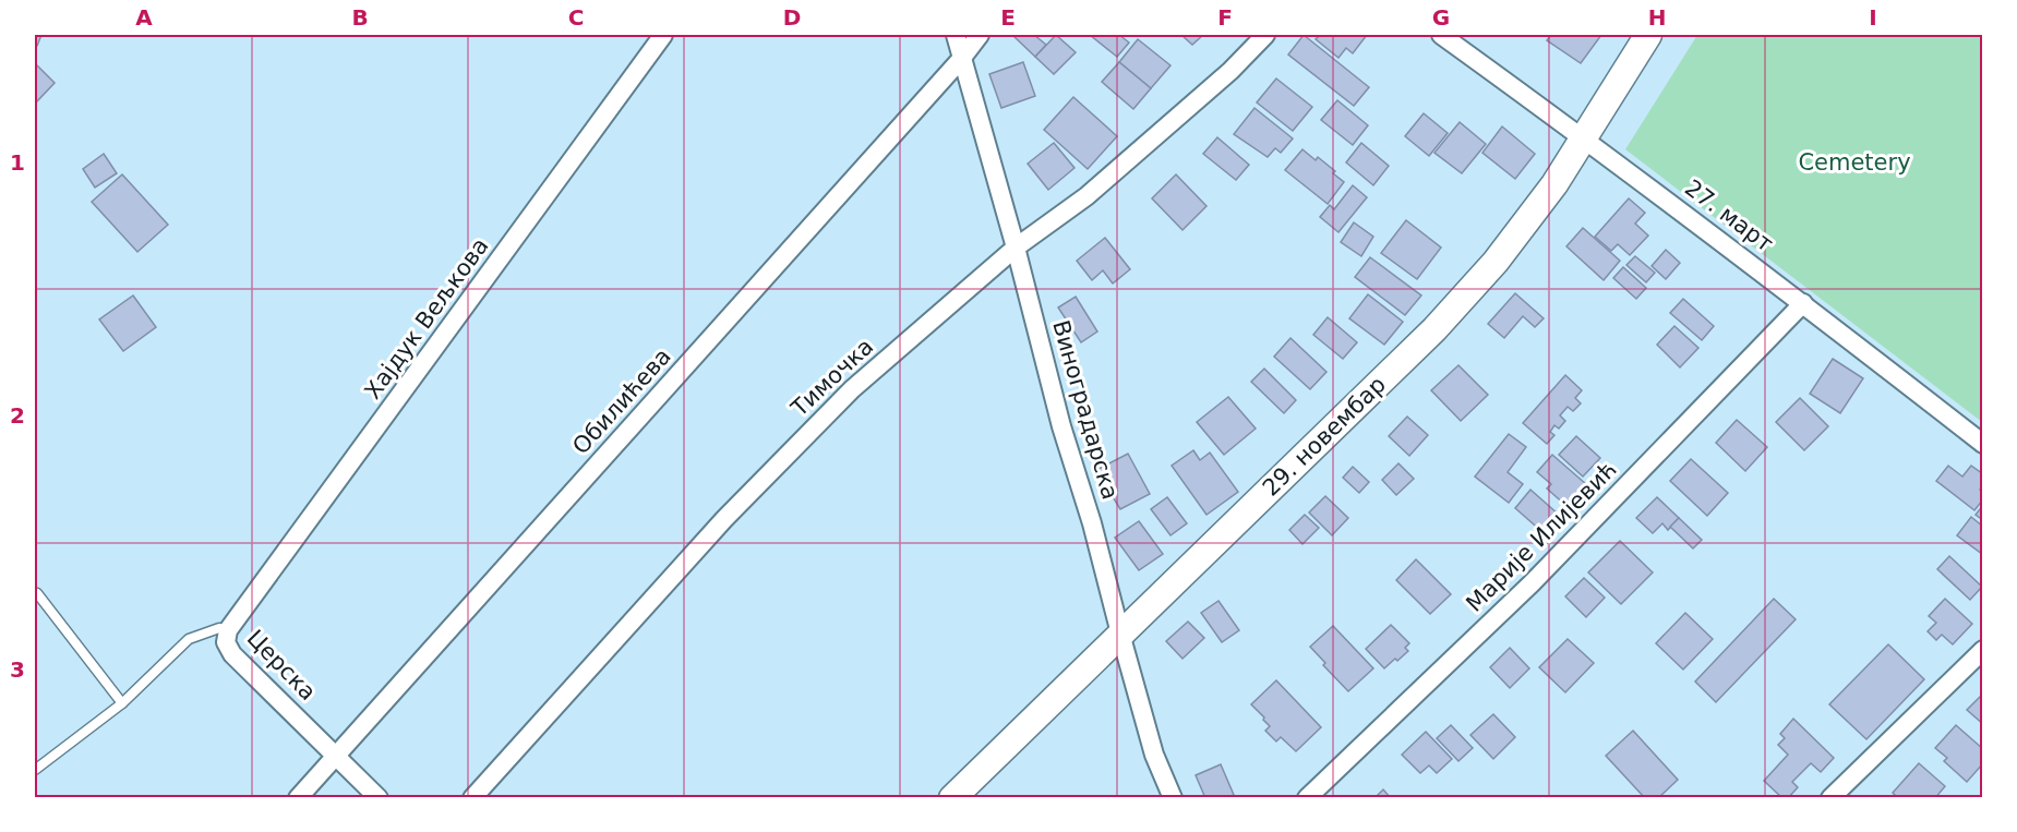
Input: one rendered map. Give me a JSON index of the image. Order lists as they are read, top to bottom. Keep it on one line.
{"streets":{"main road":["29. новембар"],"street":["27. март","Хајдук Вељкова","Тимочка","Обилићева","Виноградарска","Марије Илијевић","Церска"]},"crossings":[["27. март","29. новембар"],["27. март","Марије Илијевић"],["Хајдук Вељкова","Церска"],["Тимочка","Виноградарска"],["Обилићева","Виноградарска"],["Обилићева","Церска"],["Виноградарска","29. новембар"]],"parks":["Cemetery"],"grid":{"columns":["A","B","C","D","E","F","G","H","I"],"rows":["1","2","3"]}}
